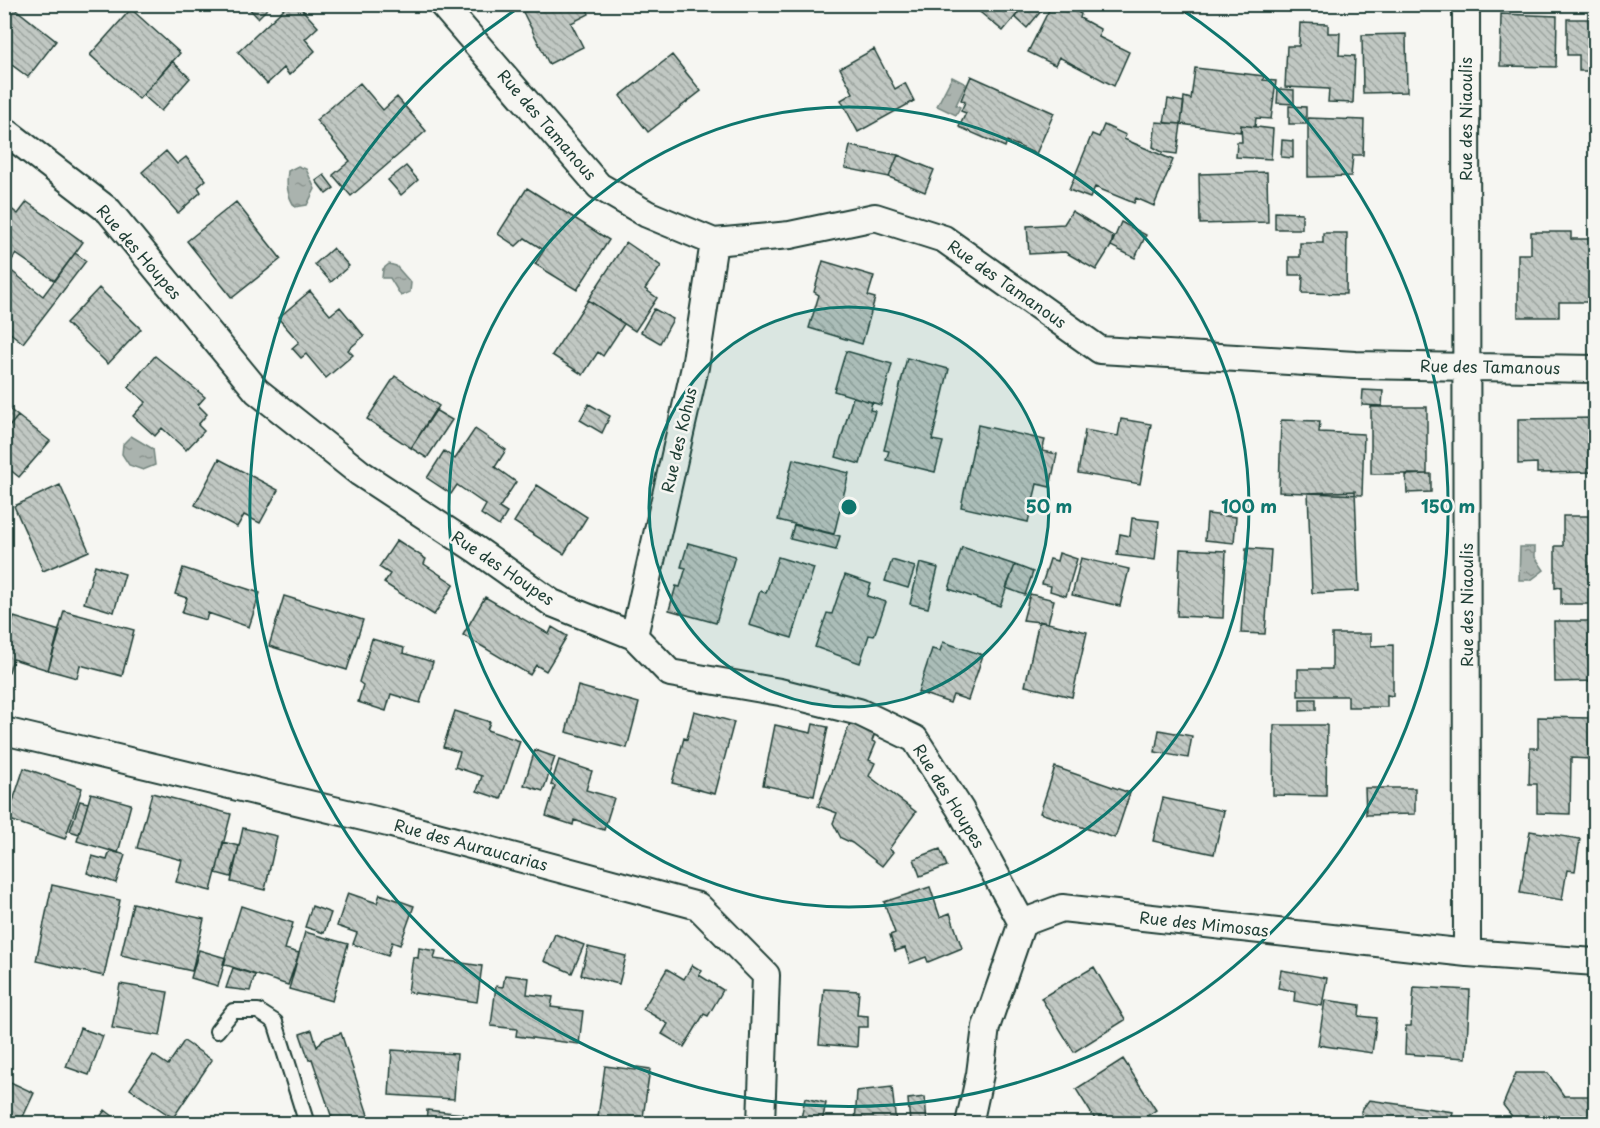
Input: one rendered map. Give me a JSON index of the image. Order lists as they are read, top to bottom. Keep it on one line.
{"streets":{"street":["Rue des Niaoulis","Rue des Tamanous","Rue des Houpes","Rue des Kohus","Rue des Auraucarias","Rue des Mimosas"]},"crossings":[["Rue des Niaoulis","Rue des Tamanous"],["Rue des Niaoulis","Rue des Mimosas"],["Rue des Tamanous","Rue des Kohus"],["Rue des Houpes","Rue des Kohus"],["Rue des Houpes","Rue des Mimosas"]],"rings":["50 m","100 m","150 m"]}
